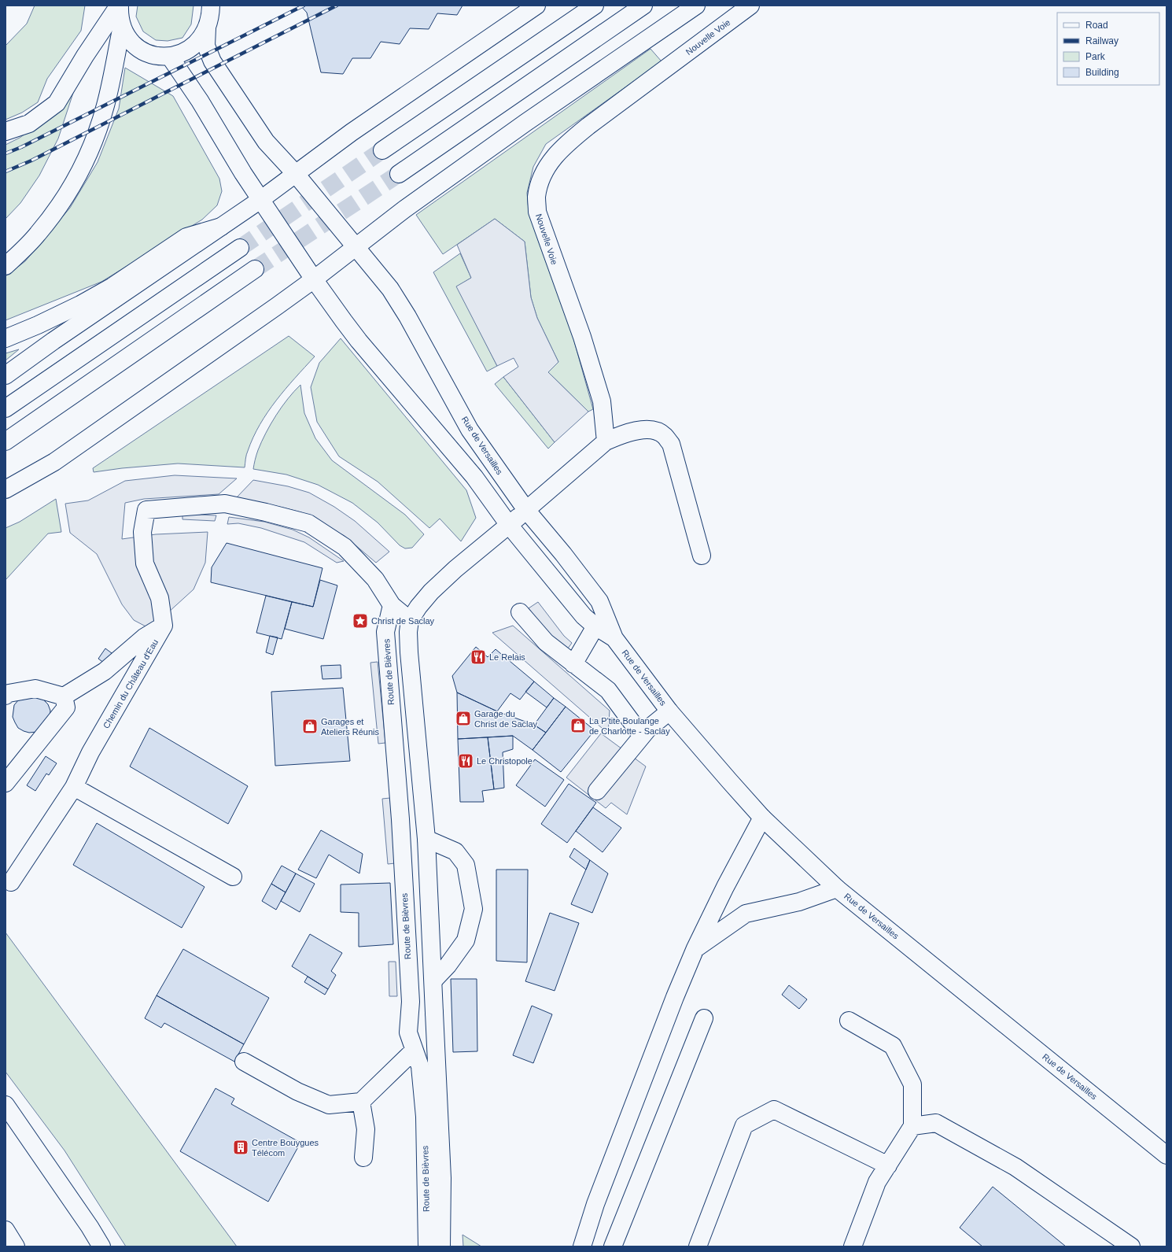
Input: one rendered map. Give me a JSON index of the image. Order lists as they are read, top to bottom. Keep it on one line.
{"streets":{"main road":["Nouvelle Voie","Rue de Versailles","Route de Bièvres","Chemin du Château d'Eau"]},"places":{"place":["Christ de Saclay"],"restaurant":["Le Relais","Le Christopole"],"shop":["Garage du Christ de Saclay","La P'tite Boulange de Charlotte - Saclay","Garages et Ateliers Réunis"],"building":["Centre Bouygues Télécom"]},"legend":["Road","Railway","Park","Building"]}
